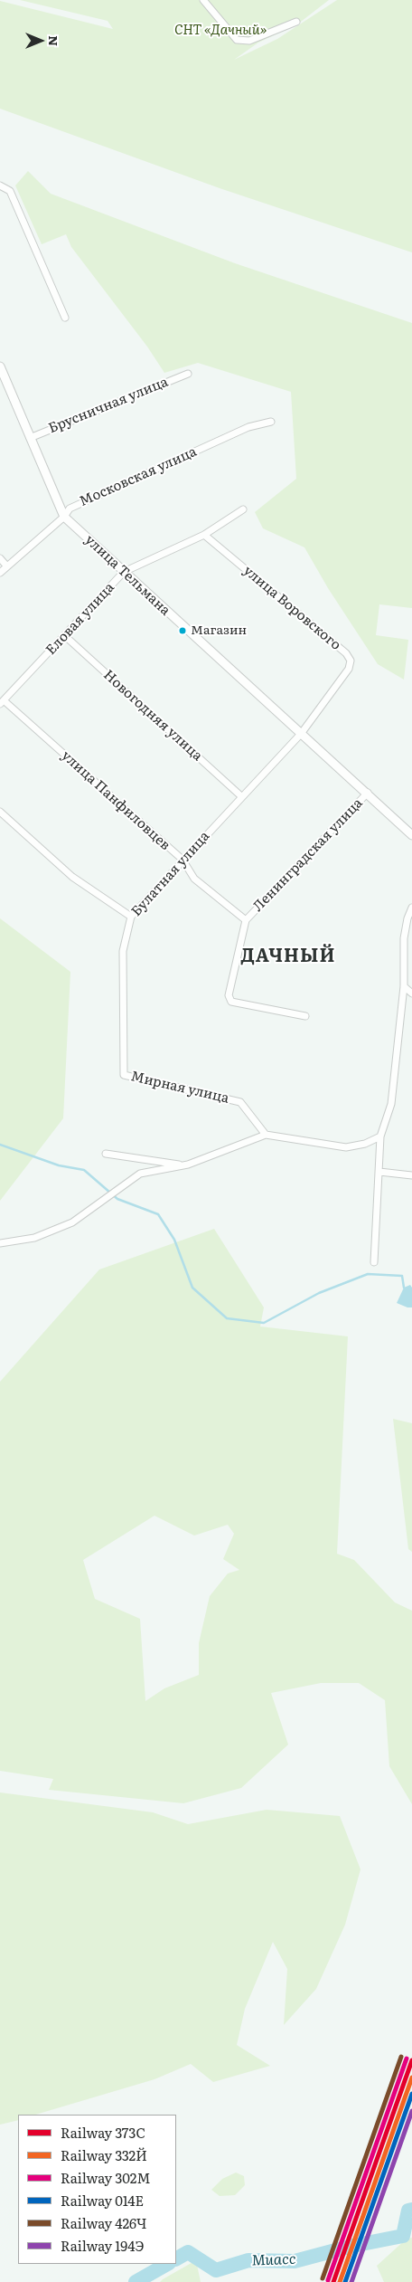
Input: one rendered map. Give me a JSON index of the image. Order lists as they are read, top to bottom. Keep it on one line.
{"streets":{"street":["Брусничная улица","Московская улица","улица Тельмана","улица Воровского","Еловая улица","Новогодняя улица","улица Панфиловцев","Ленинградская улица","Булатная улица","Мирная улица"]},"crossings":[["Брусничная улица","улица Тельмана"],["Московская улица","улица Тельмана"],["улица Тельмана","улица Воровского"],["улица Тельмана","Еловая улица"],["улица Тельмана","Ленинградская улица"],["улица Тельмана","Булатная улица"],["улица Воровского","Еловая улица"],["улица Воровского","Булатная улица"],["Еловая улица","Новогодняя улица"],["Еловая улица","улица Панфиловцев"],["Новогодняя улица","Булатная улица"],["улица Панфиловцев","Ленинградская улица"],["улица Панфиловцев","Булатная улица"],["Булатная улица","Мирная улица"]],"districts":["ДАЧНЫЙ"],"water":["Миасс"],"parks":["СНТ «Дачный»"],"places":["Магазин"],"lines":["rail line 426Ч","rail line 302М","rail line 373C","rail line 332Й","rail line 014Е","rail line 194Э"],"legend":["Railway 373C","Railway 332Й","Railway 302М","Railway 014Е","Railway 426Ч","Railway 194Э"],"north":"right"}
